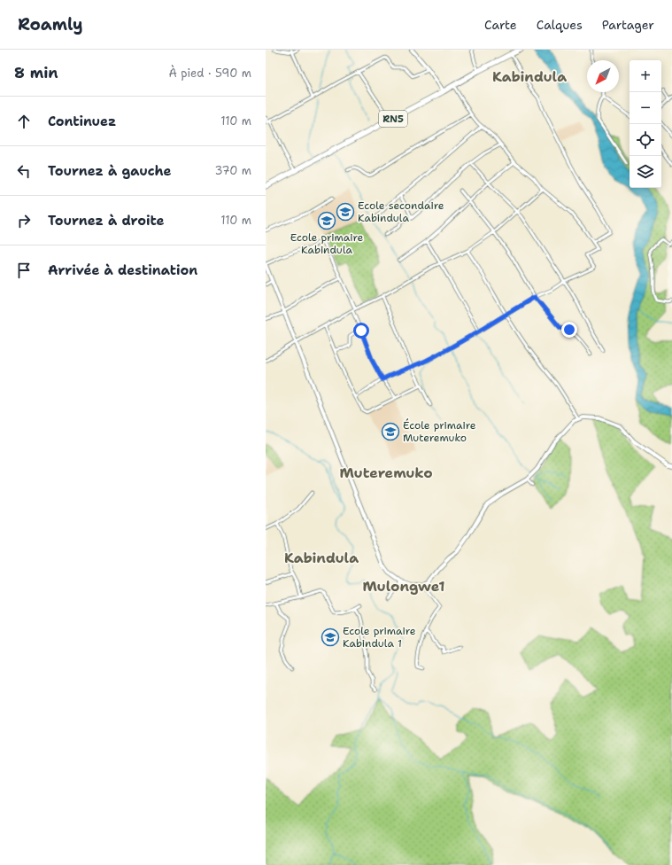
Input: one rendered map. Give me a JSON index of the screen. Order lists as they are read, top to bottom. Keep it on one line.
{"streets":{"highway":["RN5"]},"districts":["Kabindula","Muteremuko","Kabindula","Mulongwe1"],"places":{"school or university":["Ecole secondaire Kabindula","Ecole primaire Kabindula","École primaire Muteremuko","Ecole primaire Kabindula 1"]},"north":"bottom left","page":{"header":"Roamly","nav":["Carte","Calques","Partager"],"heading":["8 min","À pied · 590 m"],"map_buttons":["+","−"],"list":[["Continuez","110 m"],["Tournez à gauche","370 m"],["Tournez à droite","110 m"],"Arrivée à destination"]}}
